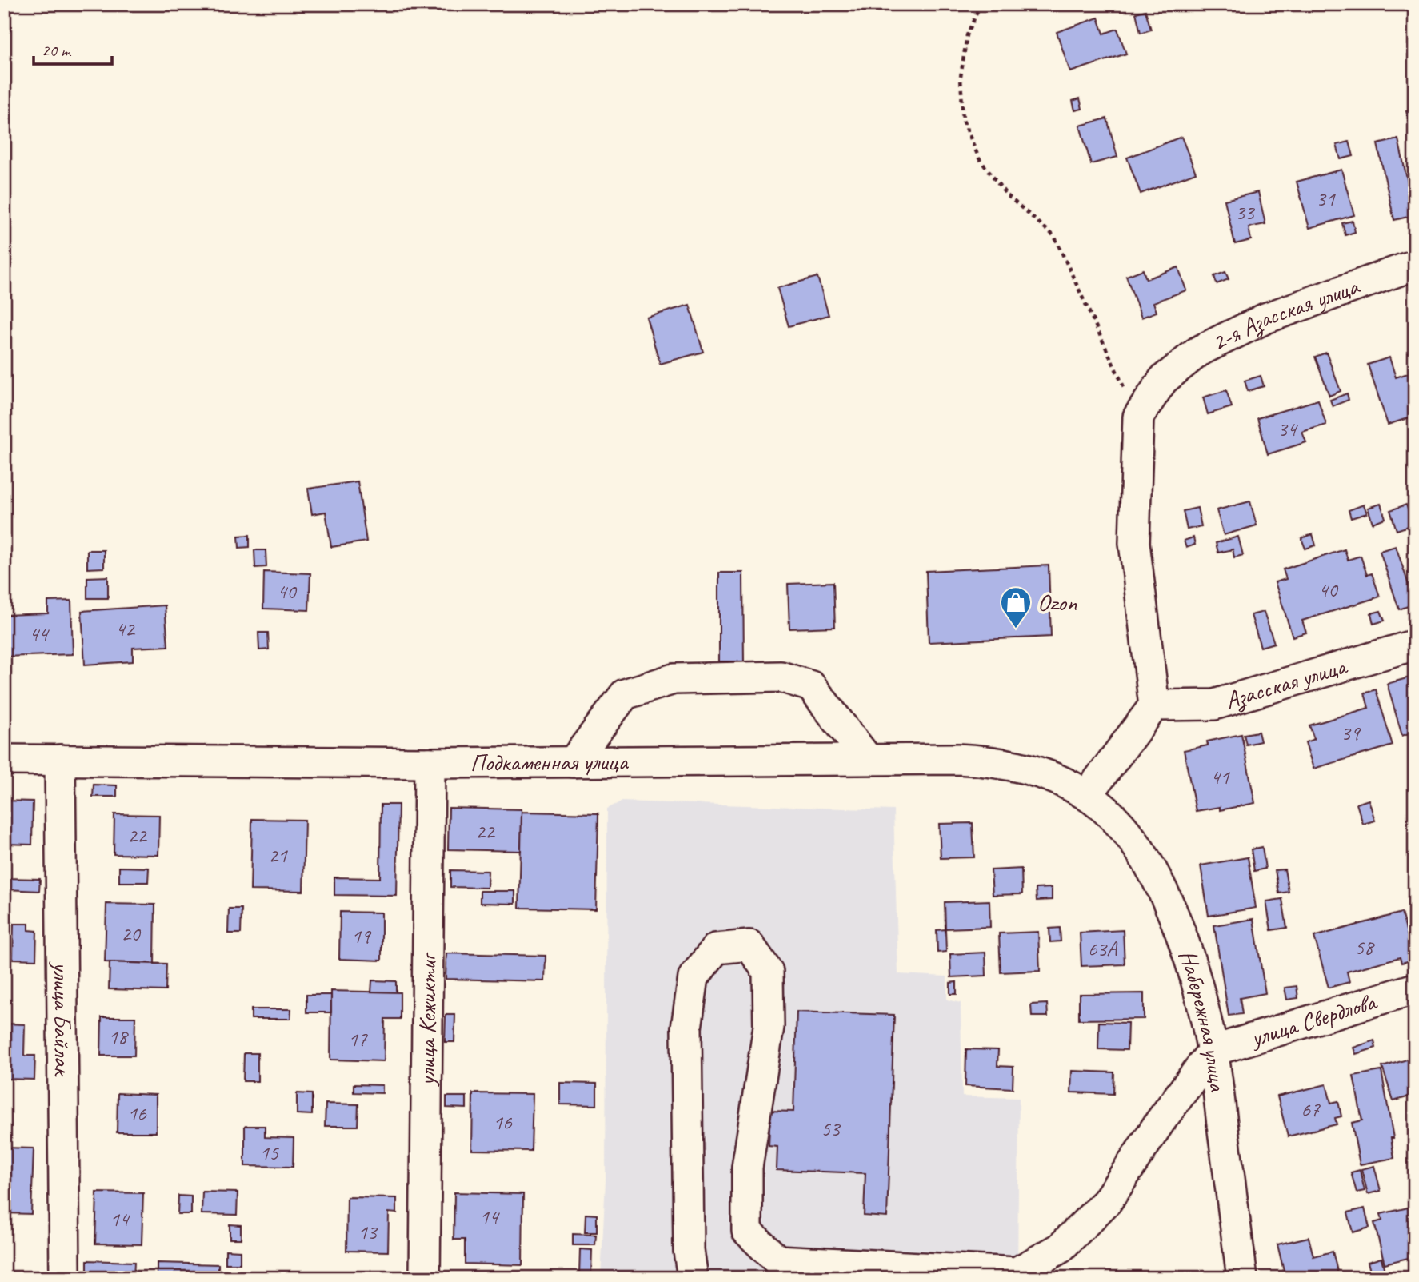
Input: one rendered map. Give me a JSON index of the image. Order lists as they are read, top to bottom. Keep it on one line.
{"streets":{"street":["2-я Азасская улица","Азасская улица","Подкаменная улица","улица Байлак","улица Свердлова","улица Кежиктиг","Набережная улица"]},"crossings":[["Подкаменная улица","улица Байлак"],["Подкаменная улица","улица Кежиктиг"],["Подкаменная улица","Набережная улица"],["улица Свердлова","Набережная улица"]],"places":{"shop":["Ozon"]},"house_numbers":["31","33","34","40","40","42","44","39","41","22","22","21","20","19","58","63А","18","17","67","16","16","53","15","14","14","13"],"scale_bar":"20 m"}
